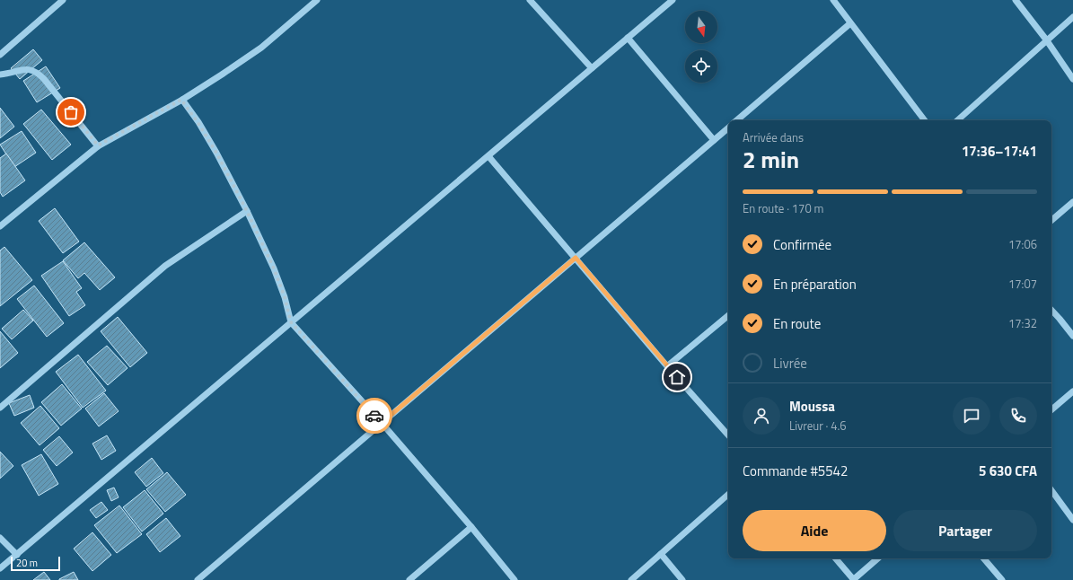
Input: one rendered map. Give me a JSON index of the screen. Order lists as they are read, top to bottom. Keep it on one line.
{"scale_bar":"20 m","north":"bottom","page":{"heading":["2 min","Arrivée dans","17:36–17:41"],"panel":["Moussa","Livreur · 4.6","Commande #5542","5 630 CFA"],"bar":"En route · 170 m","list":[["Confirmée","17:06"],["En préparation","17:07"],["En route","17:32"],"Livrée"],"buttons":["Aide","Partager"],"scale":"20 m"}}
